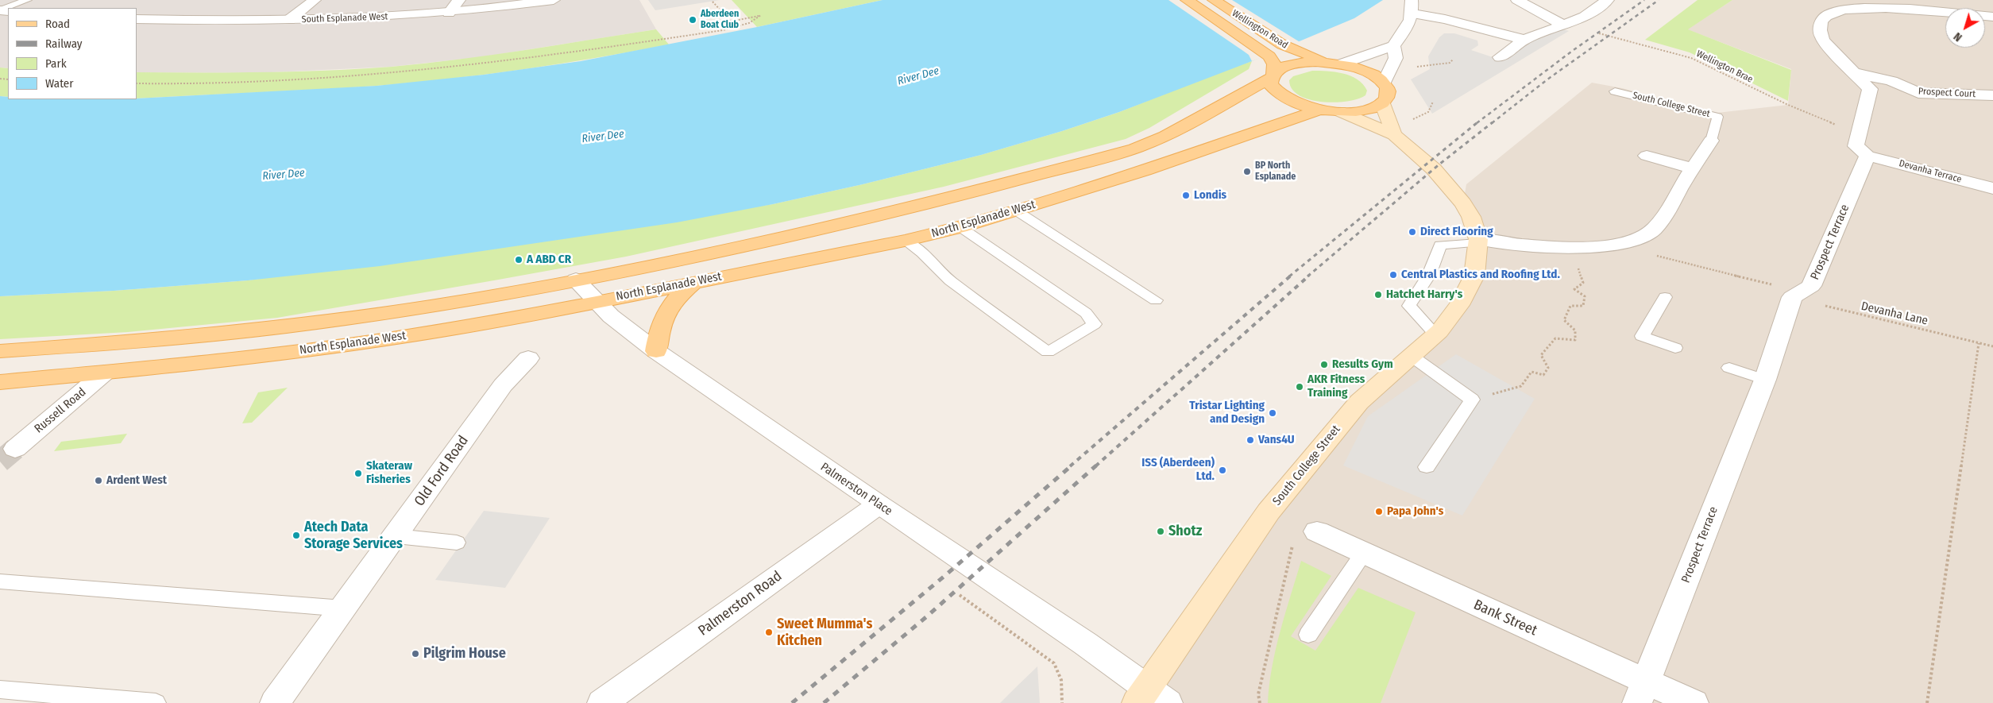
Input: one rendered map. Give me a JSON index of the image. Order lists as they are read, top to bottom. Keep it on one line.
{"streets":{"main road":["Wellington Road","South College Street","North Esplanade West"],"street":["South Esplanade West","Prospect Court","Devanha Terrace","Prospect Terrace","Russell Road","Old Ford Road","Palmerston Place","Palmerston Road","Bank Street"],"path":["Wellington Brae","Devanha Lane"]},"crossings":[["Wellington Road","North Esplanade West"],["South College Street","Devanha Lane"],["South College Street","Palmerston Place"],["Devanha Terrace","Prospect Terrace"],["North Esplanade West","Russell Road"],["North Esplanade West","Palmerston Place"],["Prospect Terrace","Devanha Lane"],["Prospect Terrace","Bank Street"],["Palmerston Place","Palmerston Road"]],"water":["River Dee"],"places":["Aberdeen Boat Club","BP North Esplanade","Londis","Direct Flooring","A ABD CR","Central Plastics and Roofing Ltd.","Hatchet Harry's","Results Gym","AKR Fitness Training","Tristar Lighting and Design","Vans4U","ISS (Aberdeen) Ltd.","Skateraw Fisheries","Ardent West","Papa John's","Shotz","Atech Data Storage Services","Sweet Mumma's Kitchen","Pilgrim House"],"legend":["Road","Railway","Park","Water"],"north":"bottom left"}
